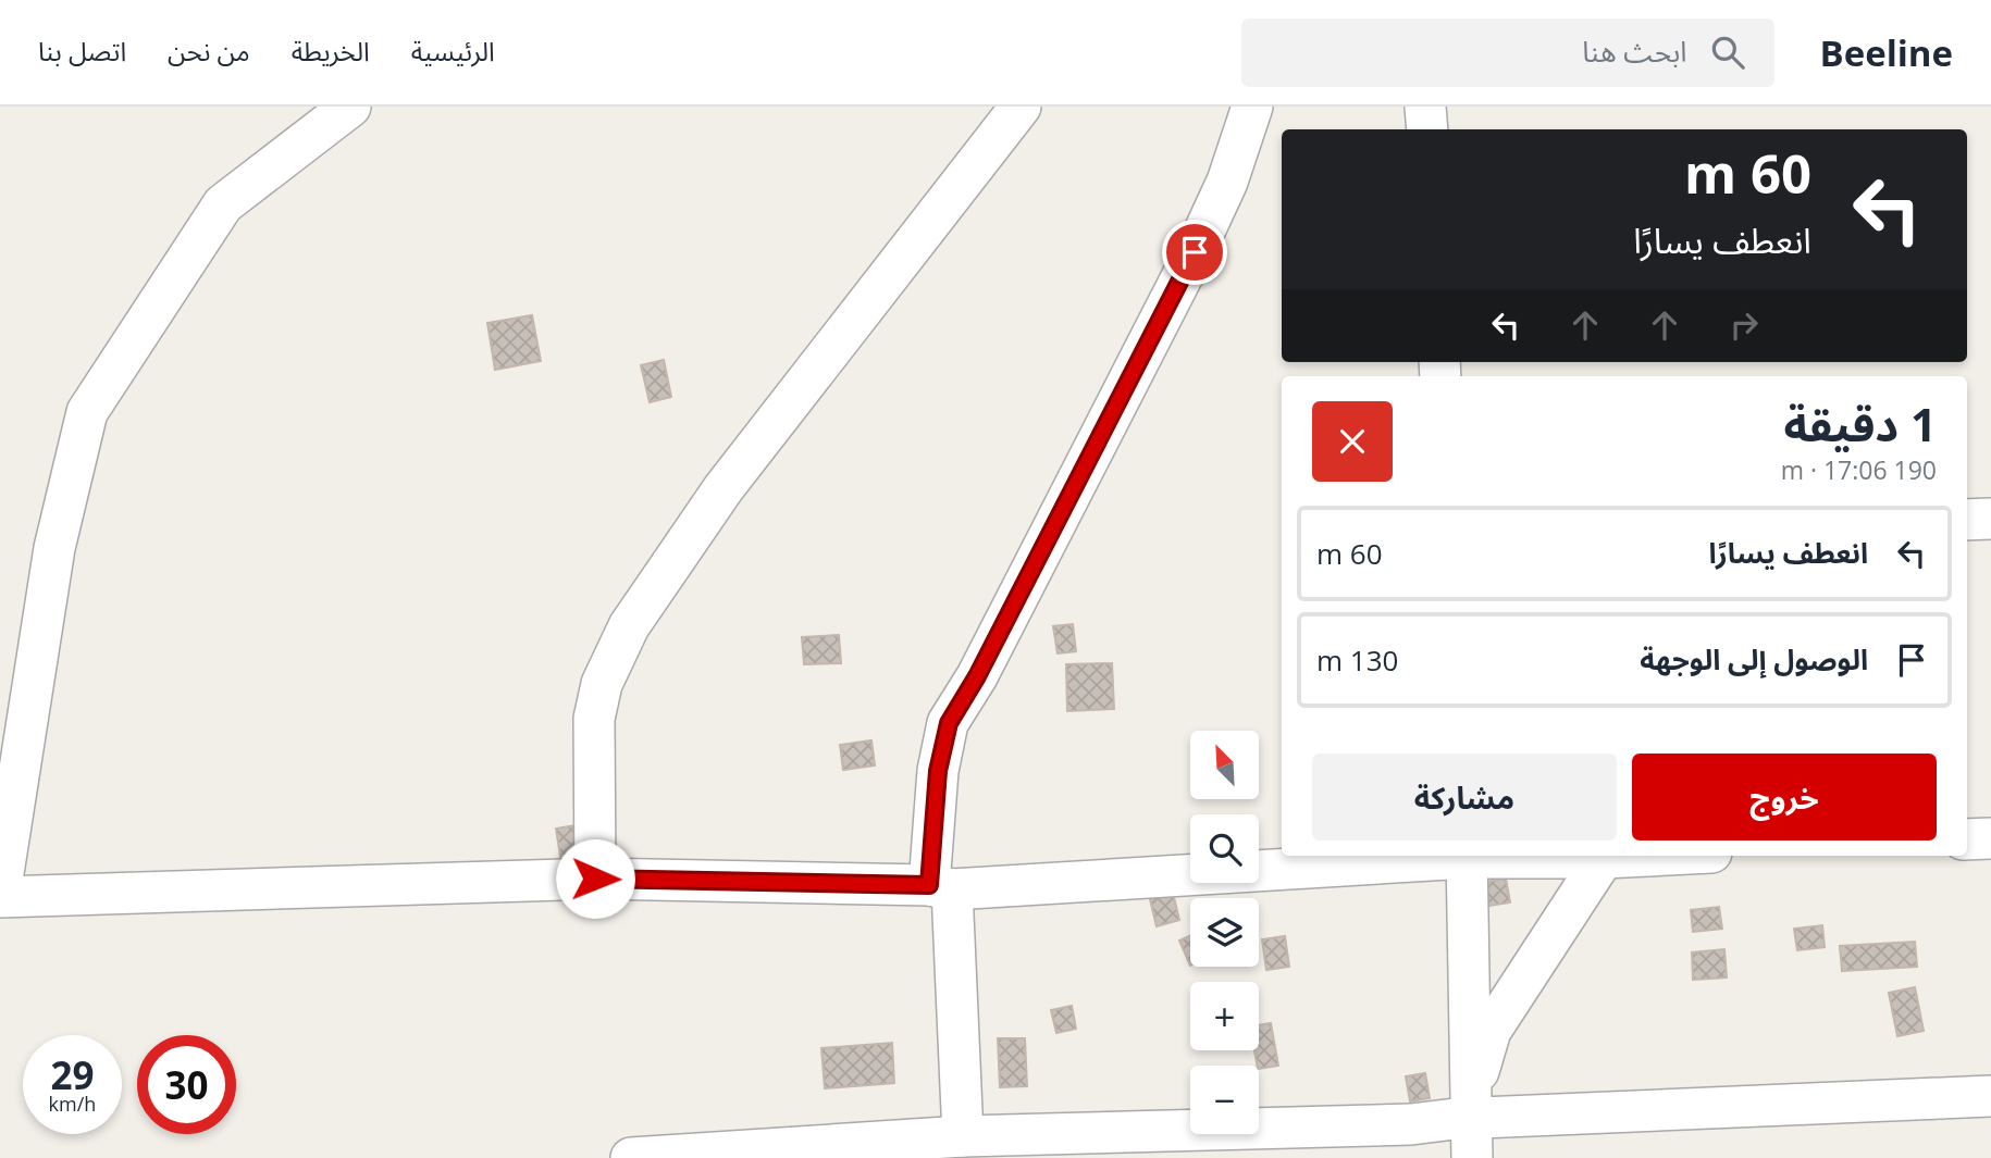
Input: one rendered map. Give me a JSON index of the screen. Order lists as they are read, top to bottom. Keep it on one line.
{"north":"top left","page":{"header":"Beeline","search":"ابحث هنا","nav":["الرئيسية","الخريطة","من نحن","اتصل بنا"],"turn":["60 m","انعطف يسارًا"],"heading":["1 دقيقة","190 m · 17:06"],"list":[{"name":"انعطف يسارًا","value":"60 m"},{"name":"الوصول إلى الوجهة","value":"130 m"}],"map_buttons":["+","−"],"buttons":["خروج","مشاركة"],"speed":"29 km/h","limit":"30"}}
